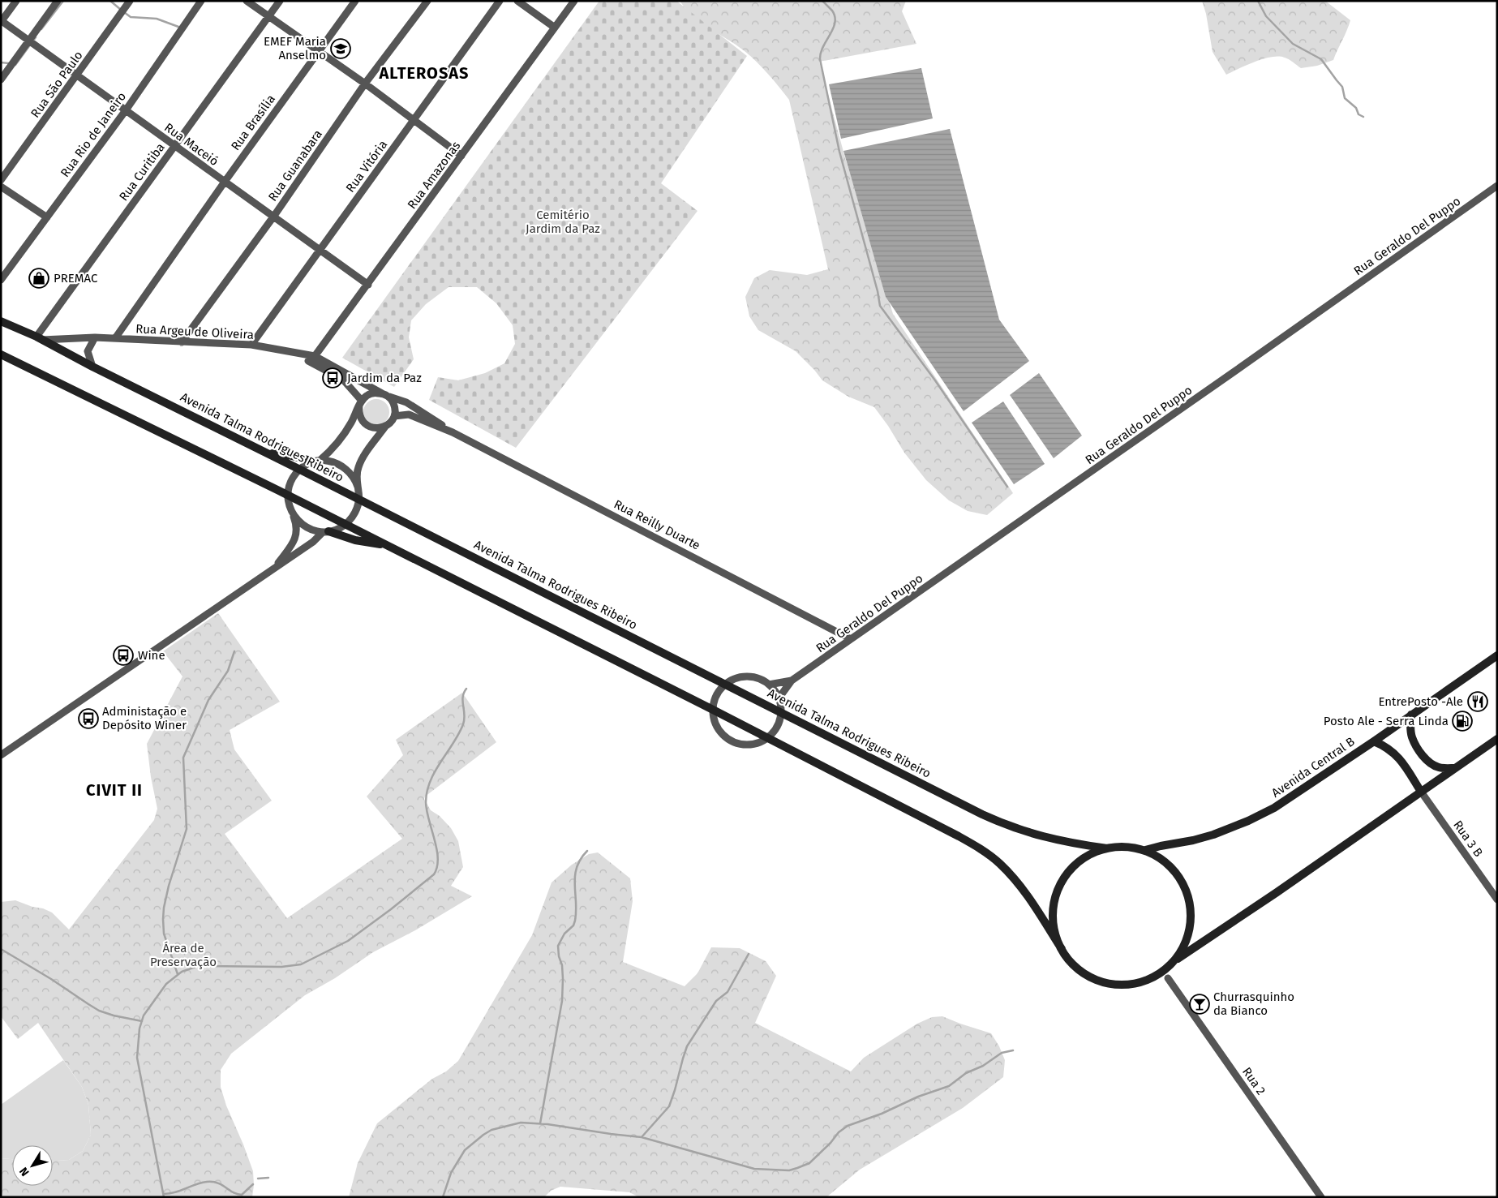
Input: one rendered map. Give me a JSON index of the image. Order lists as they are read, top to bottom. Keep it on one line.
{"streets":{"main road":["Avenida Talma Rodrigues Ribeiro","Avenida Central B"],"street":["Rua São Paulo","Rua Brasília","Rua Rio de Janeiro","Rua Maceió","Rua Guanabara","Rua Vitória","Rua Curitiba","Rua Amazonas","Rua Geraldo Del Puppo","Rua Argeu de Oliveira","Rua Reilly Duarte","Rua 3 B","Rua 2"]},"crossings":[["Rua São Paulo","Rua Maceió"],["Rua Brasília","Rua Maceió"],["Rua Brasília","Rua Argeu de Oliveira"],["Rua Rio de Janeiro","Rua Maceió"],["Rua Maceió","Rua Guanabara"],["Rua Maceió","Rua Vitória"],["Rua Maceió","Rua Curitiba"],["Rua Maceió","Rua Amazonas"],["Rua Guanabara","Rua Argeu de Oliveira"],["Rua Vitória","Rua Argeu de Oliveira"],["Rua Curitiba","Rua Argeu de Oliveira"],["Rua Curitiba","Avenida Talma Rodrigues Ribeiro"],["Rua Amazonas","Rua Reilly Duarte"],["Rua Geraldo Del Puppo","Rua Reilly Duarte"],["Rua Argeu de Oliveira","Avenida Talma Rodrigues Ribeiro"],["Rua Argeu de Oliveira","Rua Reilly Duarte"],["Avenida Talma Rodrigues Ribeiro","Avenida Central B"],["Avenida Central B","Rua 3 B"]],"districts":["ALTEROSAS","CIVIT II"],"parks":["Cemitério Jardim da Paz","Área de Preservação"],"places":{"school or university":["EMEF Maria Anselmo"],"shop":["PREMAC"],"bus stop":["Jardim da Paz","Wine","Administação e Depósito Winer"],"restaurant":["EntrePosto -Ale"],"fuel station":["Posto Ale - Serra Linda"],"bar":["Churrasquinho da Bianco"]},"north":"bottom left"}
